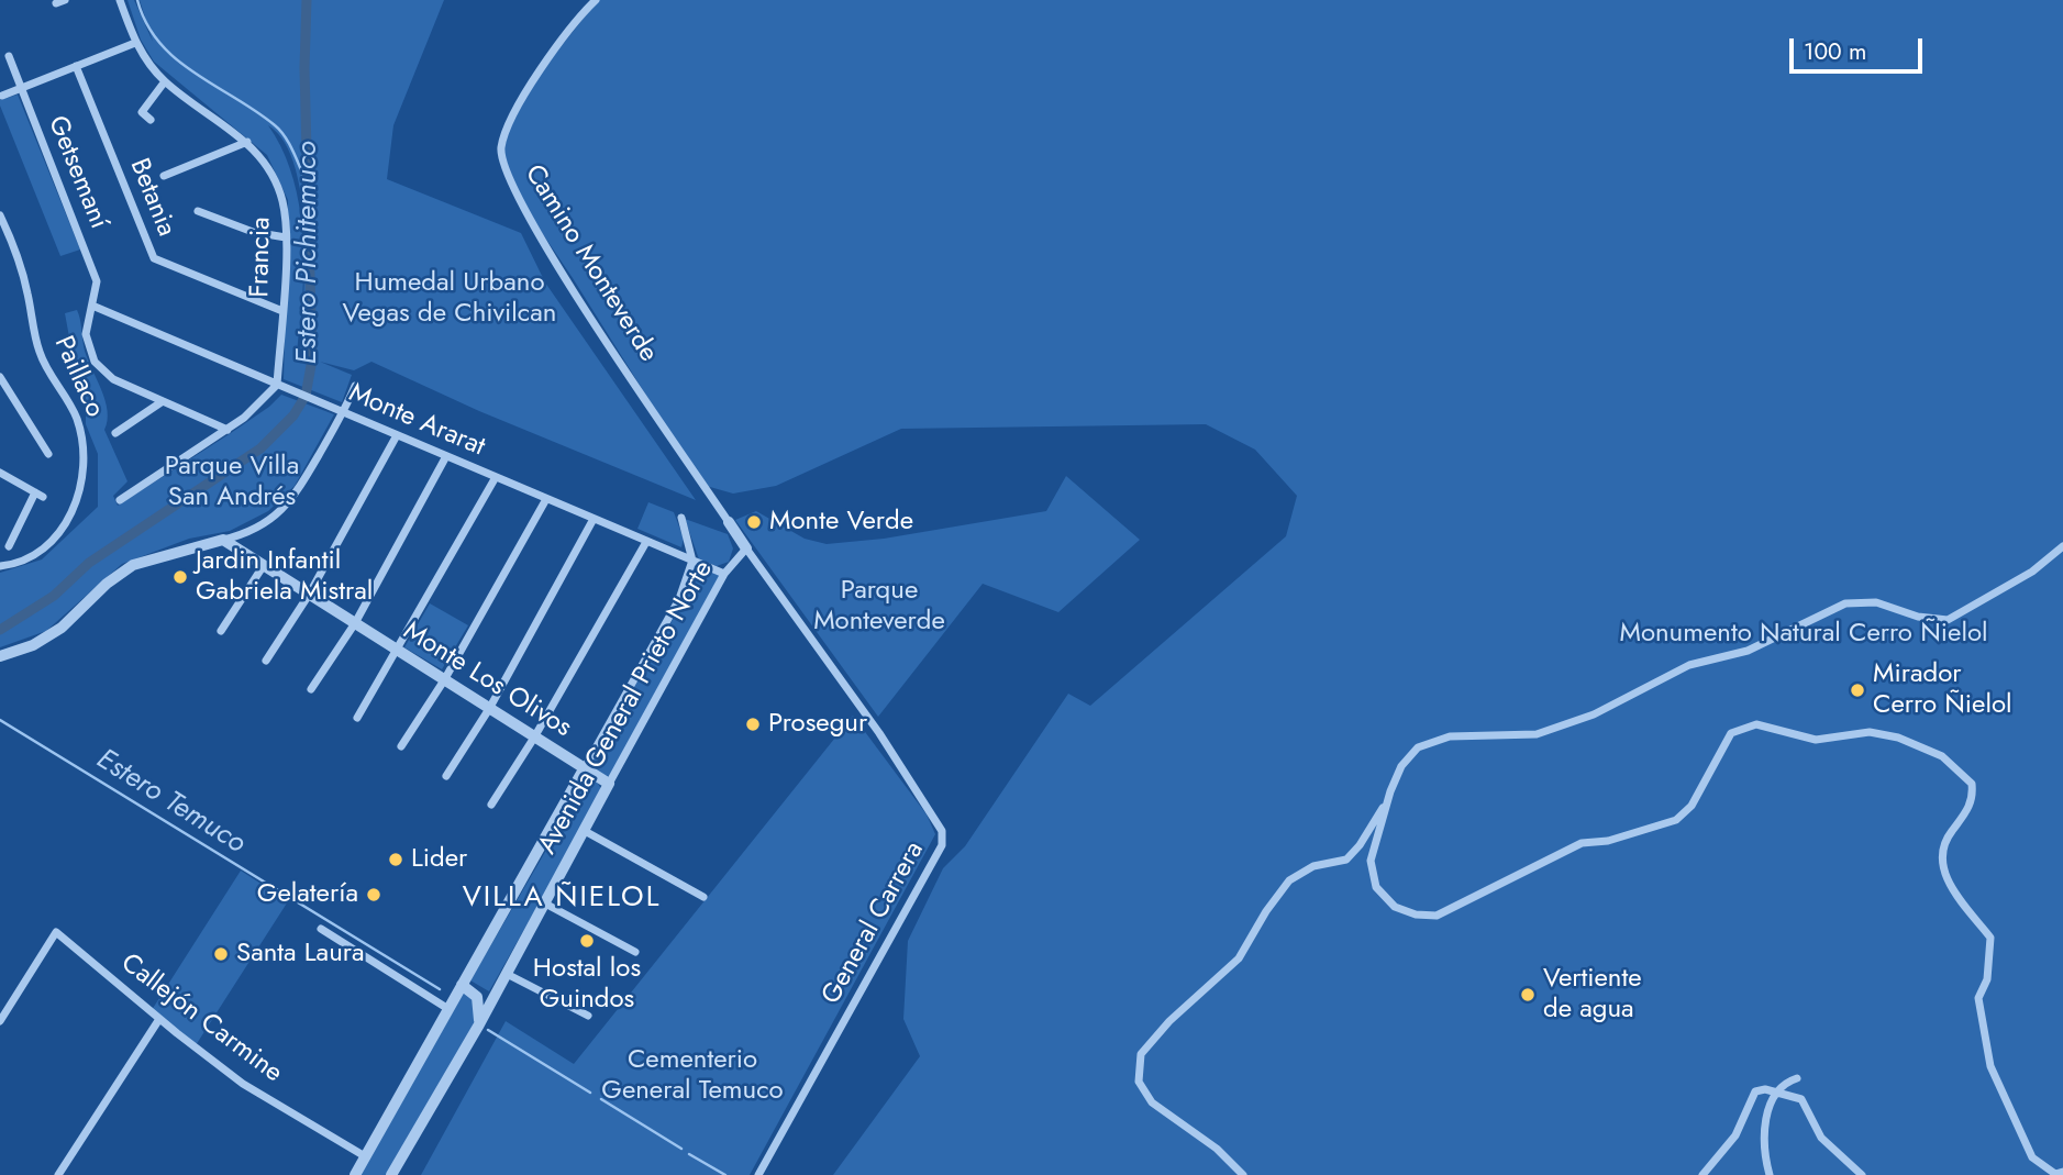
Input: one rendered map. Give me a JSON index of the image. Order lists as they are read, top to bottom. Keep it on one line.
{"streets":{"street":["Getsemaní","Betania","Francia","Camino Monteverde","Paillaco","Monte Ararat","Monte Los Olivos","Avenida General Prieto Norte","General Carrera","Callejón Carmine"]},"crossings":[["Getsemaní","Monte Ararat"],["Betania","Francia"],["Francia","Monte Ararat"],["Camino Monteverde","Avenida General Prieto Norte"],["Camino Monteverde","General Carrera"],["Monte Ararat","Avenida General Prieto Norte"],["Monte Los Olivos","Avenida General Prieto Norte"],["Avenida General Prieto Norte","General Carrera"],["Avenida General Prieto Norte","Callejón Carmine"]],"districts":["VILLA ÑIELOL"],"water":["Estero Pichitemuco","Estero Temuco"],"parks":["Humedal Urbano Vegas de Chivilcan","Parque Villa San Andrés","Parque Monteverde","Monumento Natural Cerro Ñielol","Cementerio General Temuco"],"places":["Monte Verde","Jardin Infantil Gabriela Mistral","Mirador Cerro Ñielol","Prosegur","Lider","Gelatería","Hostal los Guindos","Santa Laura","Vertiente de agua"],"scale_bar":"100 m"}
